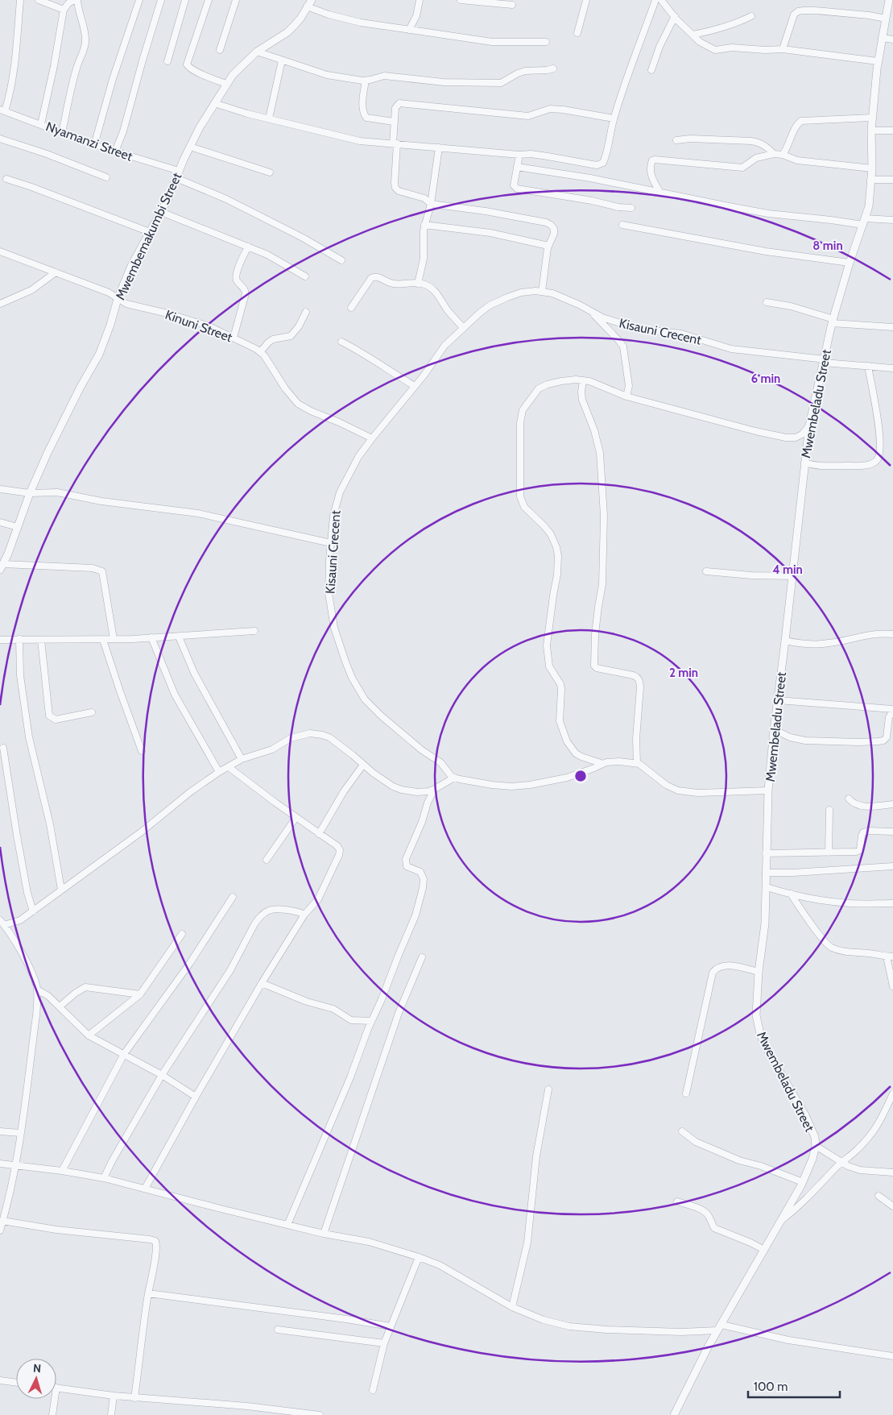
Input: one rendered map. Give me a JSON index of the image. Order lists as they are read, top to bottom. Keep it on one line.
{"streets":{"street":["Nyamanzi Street","Mwembemakumbi Street","Kinuni Street","Kisauni Crecent","Mwembeladu Street"]},"crossings":[["Nyamanzi Street","Mwembemakumbi Street"],["Mwembemakumbi Street","Kinuni Street"],["Kinuni Street","Kisauni Crecent"],["Kisauni Crecent","Mwembeladu Street"]],"scale_bar":"100 m","north":"top","rings":["8 min","6 min","4 min","2 min"]}
